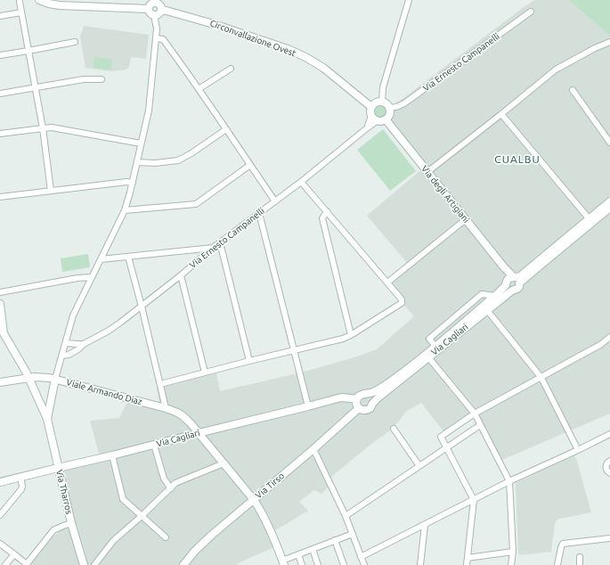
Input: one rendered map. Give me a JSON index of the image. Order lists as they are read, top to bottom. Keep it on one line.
{"streets":{"street":["Circonvallazione Ovest","Via Ernesto Campanelli","Via degli Artigiani","Via Cagliari","Viale Armando Diaz","Via Tirso","Via Tharros"]},"crossings":[["Circonvallazione Ovest","Via Ernesto Campanelli"],["Circonvallazione Ovest","Via degli Artigiani"],["Via Ernesto Campanelli","Via degli Artigiani"],["Via degli Artigiani","Via Cagliari"],["Via Cagliari","Viale Armando Diaz"],["Via Cagliari","Via Tirso"],["Via Cagliari","Via Tharros"],["Viale Armando Diaz","Via Tirso"],["Viale Armando Diaz","Via Tharros"]],"districts":["CUALBU"]}
